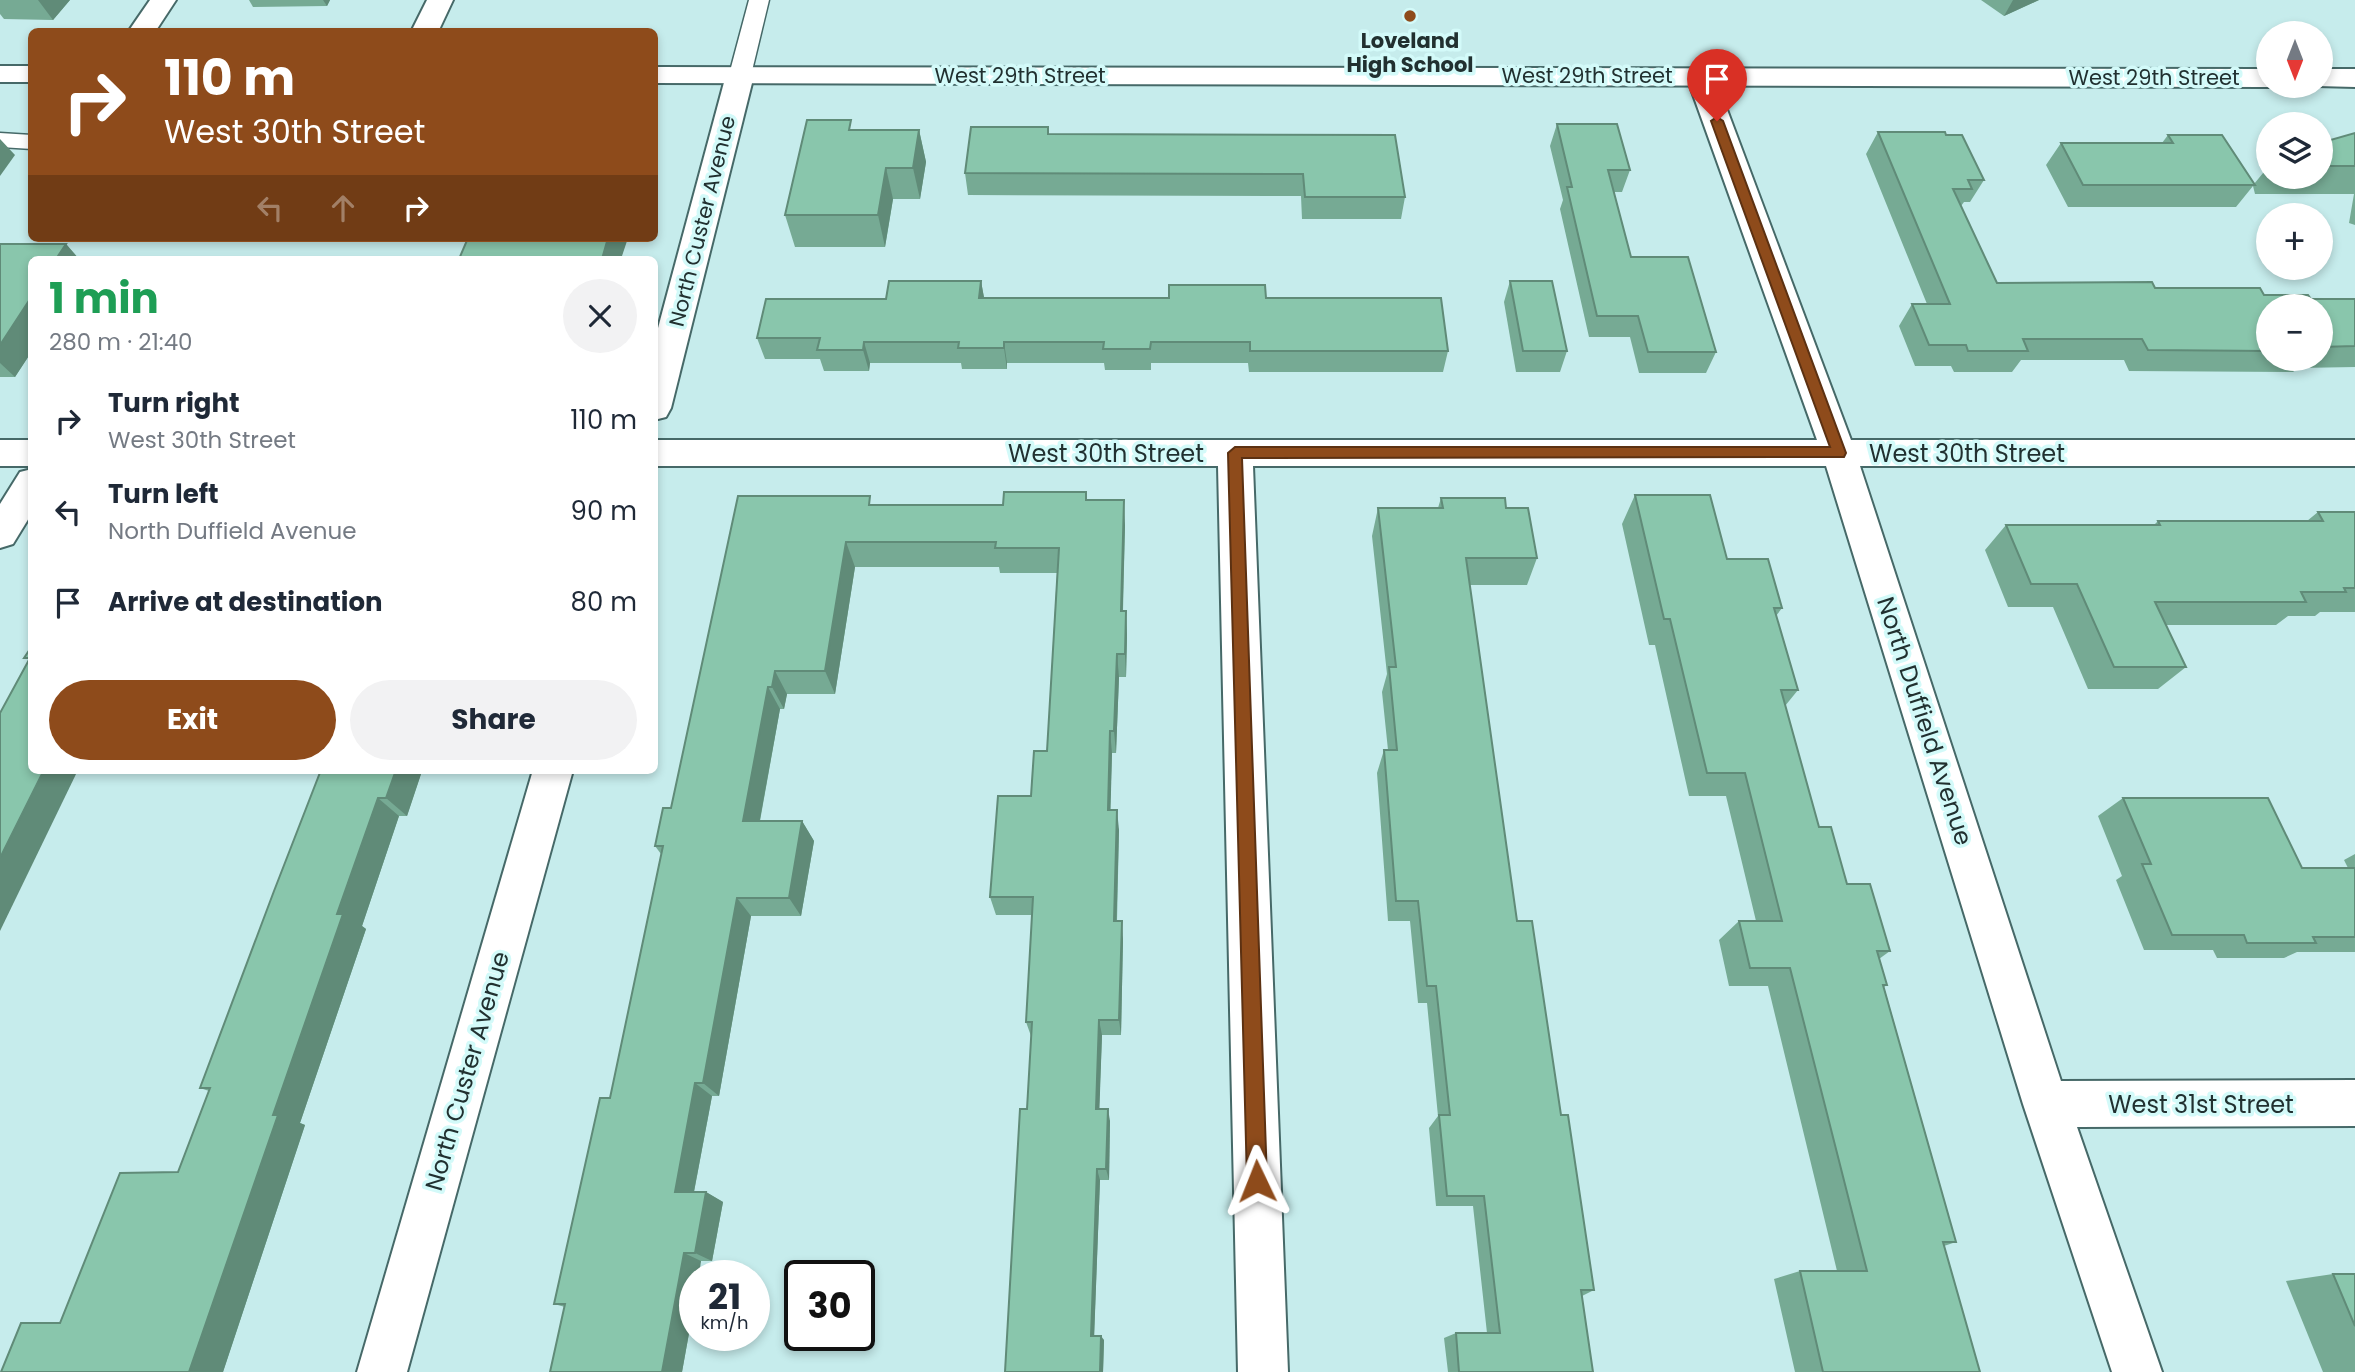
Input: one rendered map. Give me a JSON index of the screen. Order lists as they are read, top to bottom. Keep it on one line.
{"streets":{"street":["West 29th Street","North Custer Avenue","West 30th Street","North Duffield Avenue","West 31st Street"]},"crossings":[["West 29th Street","North Custer Avenue"],["West 29th Street","North Duffield Avenue"],["West 30th Street","North Duffield Avenue"],["North Duffield Avenue","West 31st Street"]],"places":["Loveland High School"],"north":"bottom","page":{"map_buttons":["+","−"],"turn":["110 m","West 30th Street"],"heading":["1 min","280 m · 21:40"],"list":[{"name":"Turn right","note":"West 30th Street","value":"110 m"},{"name":"Turn left","note":"North Duffield Avenue","value":"90 m"},{"name":"Arrive at destination","value":"80 m"}],"buttons":["Exit","Share"],"speed":"21 km/h","limit":"30"}}
